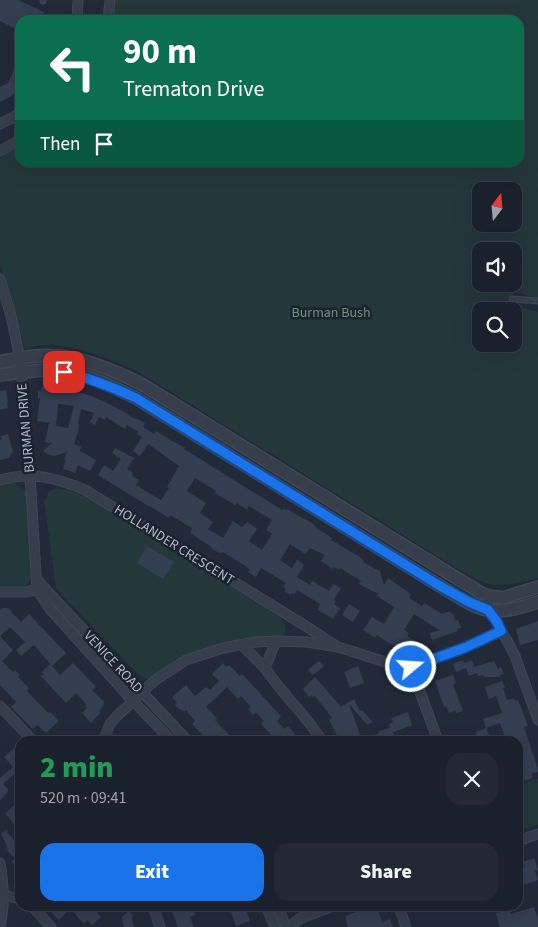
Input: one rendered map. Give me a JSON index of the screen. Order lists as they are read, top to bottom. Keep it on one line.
{"streets":{"street":["BURMAN DRIVE","HOLLANDER CRESCENT","VENICE ROAD"]},"crossings":[["BURMAN DRIVE","HOLLANDER CRESCENT"],["BURMAN DRIVE","VENICE ROAD"],["HOLLANDER CRESCENT","VENICE ROAD"]],"parks":["Burman Bush"],"north":"top","page":{"turn":["90 m","Trematon Drive"],"then":"Then","heading":["2 min","520 m · 09:41"],"buttons":["Exit","Share"]}}
